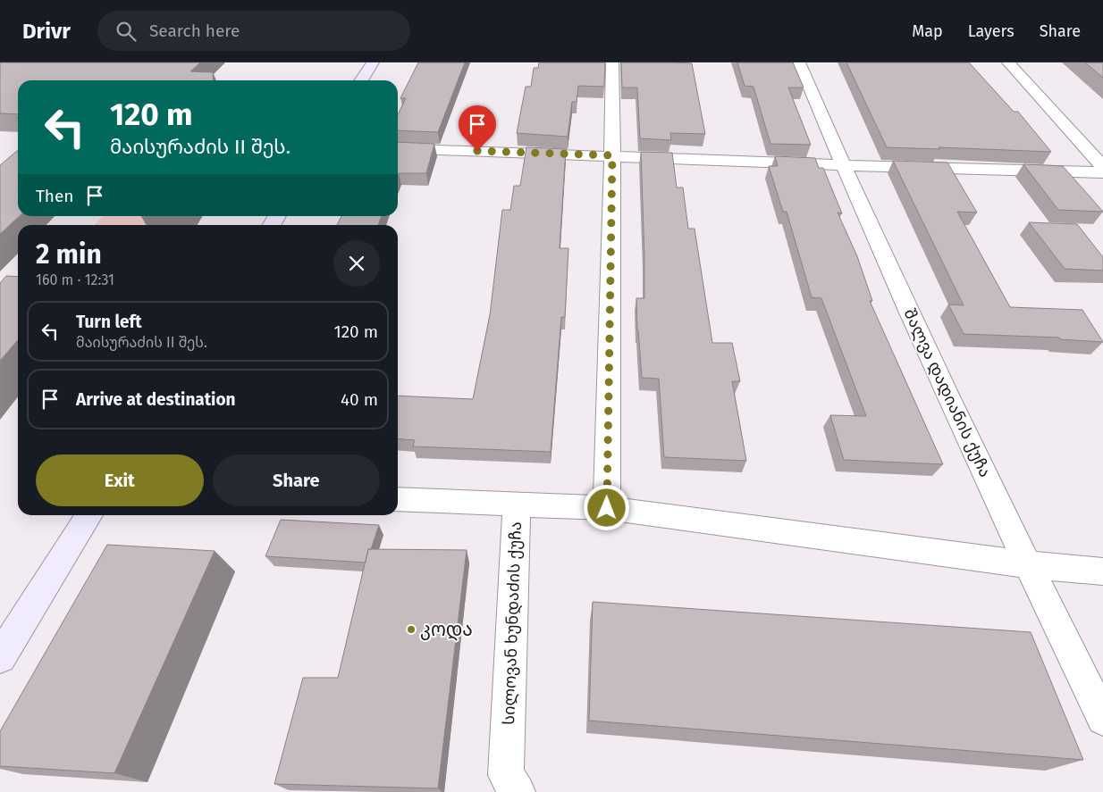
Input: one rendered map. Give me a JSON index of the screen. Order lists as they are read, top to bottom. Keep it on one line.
{"streets":{"street":["შალვა დადიანის ქუჩა","სილოვან ხუნდაძის ქუჩა"]},"crossings":[["შალვა დადიანის ქუჩა","სილოვან ხუნდაძის ქუჩა"]],"places":["კოდა"],"page":{"header":"Drivr","search":"Search here","nav":["Map","Layers","Share"],"turn":["120 m","მაისურაძის II შეს."],"then":"Then","heading":["2 min","160 m · 12:31"],"list":[{"name":"Turn left","note":"მაისურაძის II შეს.","value":"120 m"},{"name":"Arrive at destination","value":"40 m"}],"buttons":["Exit","Share"]}}
